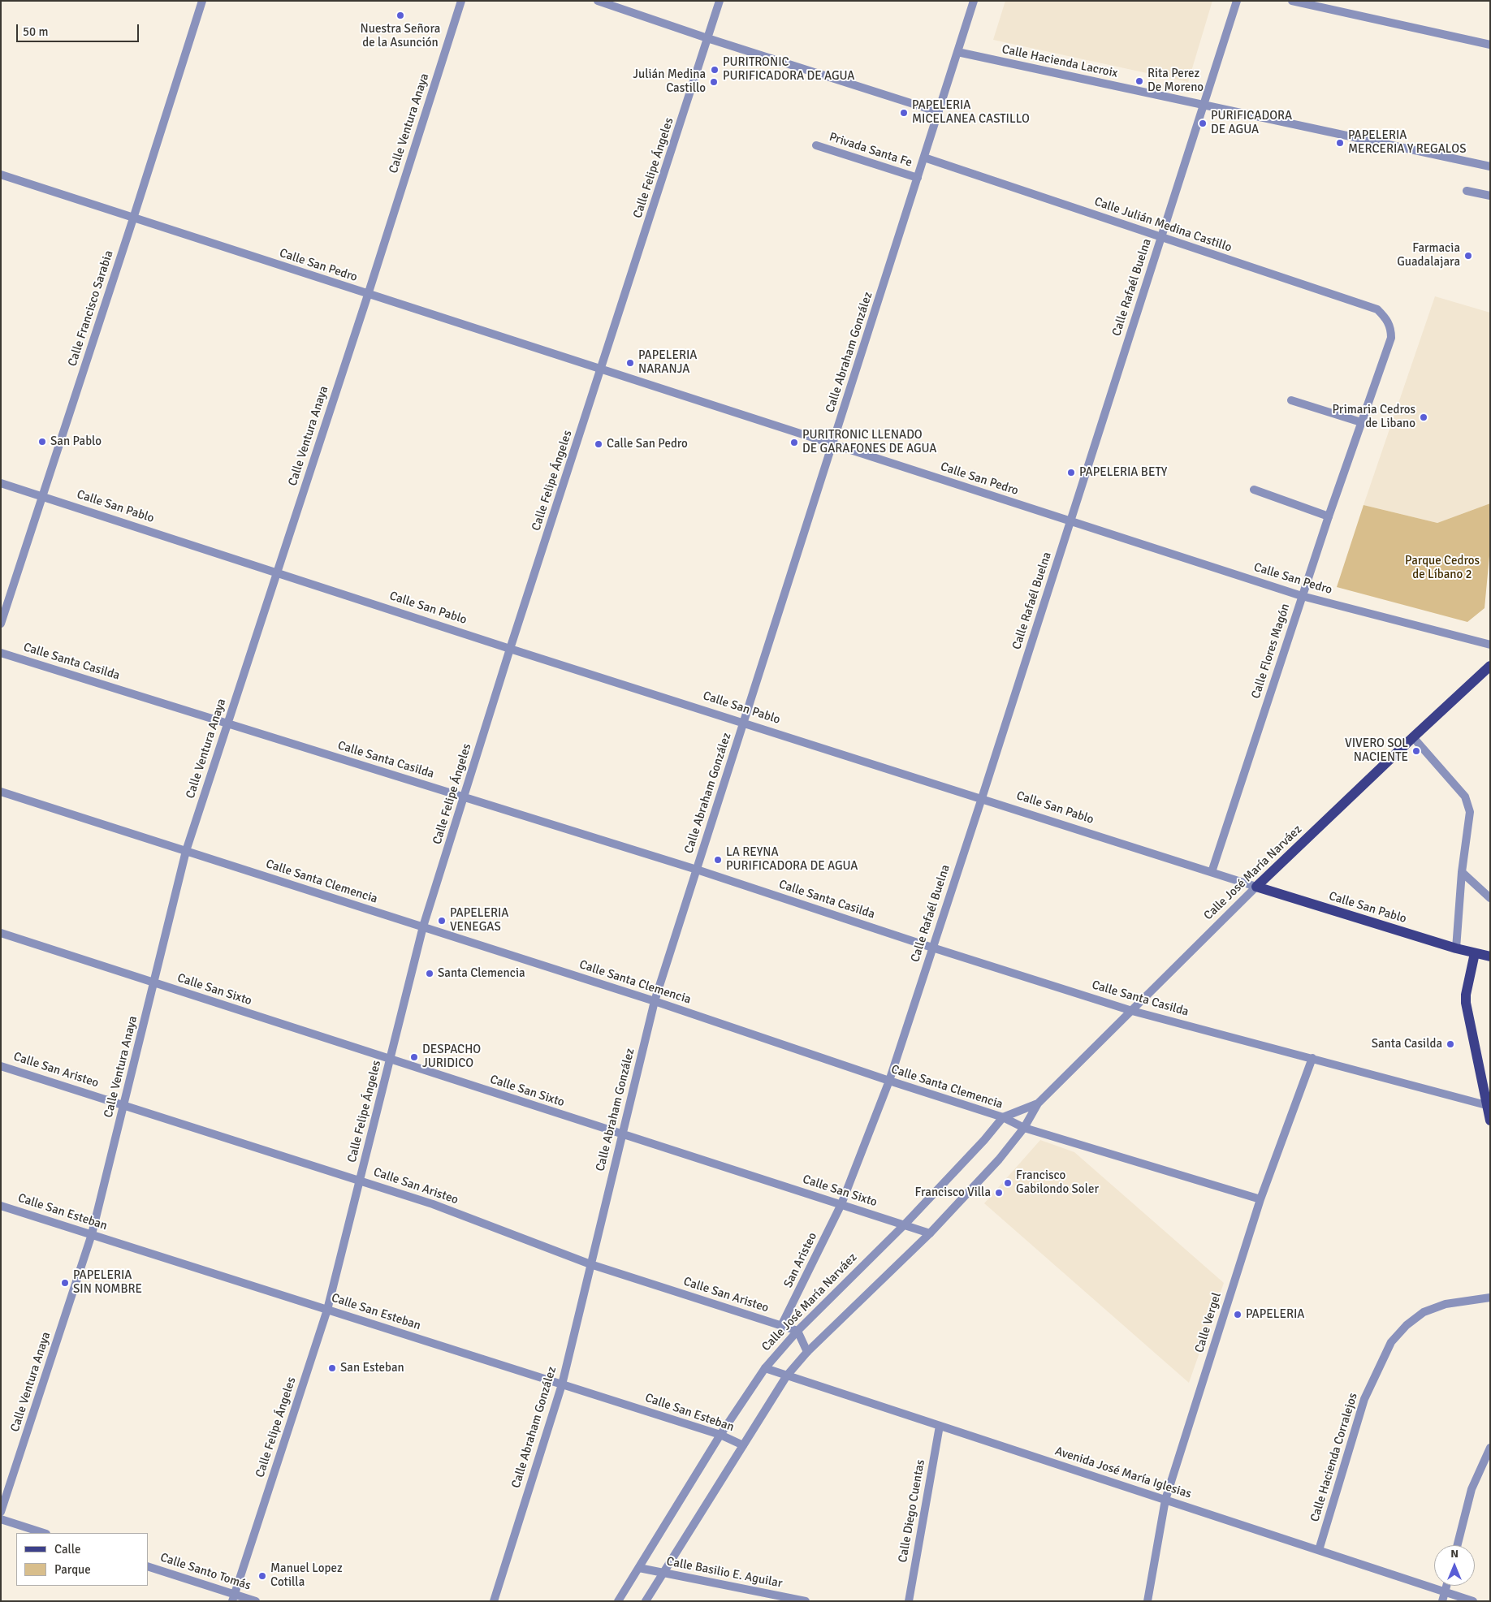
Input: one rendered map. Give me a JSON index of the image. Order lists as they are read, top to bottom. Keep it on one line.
{"streets":{"main road":["Calle San Pablo","Calle José María Narváez"],"street":["Calle Hacienda Lacroix","Calle Ventura Anaya","Privada Santa Fe","Calle Felipe Ángeles","Calle Julián Medina Castillo","Calle San Pedro","Calle Rafaél Buelna","Calle Francisco Sarabia","Calle Abraham González","Calle Flores Magón","Calle Santa Casilda","Calle Santa Clemencia","Calle San Sixto","Calle San Aristeo","Calle San Esteban","San Aristeo","Calle Vergel","Calle Hacienda Corralejos","Avenida José María Iglesias","Calle Diego Cuentas","Calle Santo Tomás","Calle Basilio E. Aguilar"]},"crossings":[["Calle Hacienda Lacroix","Calle Rafaél Buelna"],["Calle Hacienda Lacroix","Calle Abraham González"],["Calle Ventura Anaya","Calle San Pedro"],["Calle Ventura Anaya","Calle San Pablo"],["Calle Ventura Anaya","Calle Santa Casilda"],["Calle Ventura Anaya","Calle Santa Clemencia"],["Calle Ventura Anaya","Calle San Sixto"],["Calle Ventura Anaya","Calle San Aristeo"],["Calle Ventura Anaya","Calle San Esteban"],["Privada Santa Fe","Calle Abraham González"],["Calle Felipe Ángeles","Calle San Pedro"],["Calle Felipe Ángeles","Calle San Pablo"],["Calle Felipe Ángeles","Calle Santa Casilda"],["Calle Felipe Ángeles","Calle Santa Clemencia"],["Calle Felipe Ángeles","Calle San Sixto"],["Calle Felipe Ángeles","Calle San Aristeo"],["Calle Felipe Ángeles","Calle San Esteban"],["Calle Felipe Ángeles","Calle Santo Tomás"],["Calle Julián Medina Castillo","Calle Rafaél Buelna"],["Calle Julián Medina Castillo","Calle Abraham González"],["Calle Julián Medina Castillo","Calle Flores Magón"],["Calle San Pedro","Calle Rafaél Buelna"],["Calle San Pedro","Calle Francisco Sarabia"],["Calle San Pedro","Calle Abraham González"],["Calle San Pedro","Calle Flores Magón"],["Calle Rafaél Buelna","Calle San Pablo"],["Calle Rafaél Buelna","Calle Santa Casilda"],["Calle Rafaél Buelna","Calle Santa Clemencia"],["Calle Rafaél Buelna","Calle San Sixto"],["Calle Rafaél Buelna","San Aristeo"],["Calle Francisco Sarabia","Calle San Pablo"],["Calle Abraham González","Calle San Pablo"],["Calle Abraham González","Calle Santa Casilda"],["Calle Abraham González","Calle Santa Clemencia"],["Calle Abraham González","Calle San Sixto"],["Calle Abraham González","Calle San Aristeo"],["Calle Abraham González","Calle San Esteban"],["Calle San Pablo","Calle Flores Magón"],["Calle San Pablo","Calle José María Narváez"],["Calle Santa Casilda","Calle José María Narváez"],["Calle Santa Casilda","Calle Vergel"],["Calle José María Narváez","Calle Santa Clemencia"],["Calle José María Narváez","Calle San Sixto"],["Calle José María Narváez","Calle San Aristeo"],["Calle José María Narváez","Calle San Esteban"],["Calle José María Narváez","Avenida José María Iglesias"],["Calle José María Narváez","Calle Basilio E. Aguilar"],["Calle Santa Clemencia","Calle Vergel"],["Calle San Sixto","San Aristeo"],["Calle San Aristeo","San Aristeo"],["Calle Vergel","Avenida José María Iglesias"],["Calle Hacienda Corralejos","Avenida José María Iglesias"],["Avenida José María Iglesias","Calle Diego Cuentas"]],"parks":["Parque Cedros de Líbano 2"],"places":["Nuestra Señora de la Asunción","PURITRONIC PURIFICADORA DE AGUA","Rita Perez De Moreno","Julián Medina Castillo","PAPELERIA MICELANEA CASTILLO","PURIFICADORA DE AGUA","PAPELERIA MERCERIA Y REGALOS","Farmacia Guadalajara","PAPELERIA NARANJA","Primaria Cedros de Libano","San Pablo","PURITRONIC LLENADO DE GARAFONES DE AGUA","Calle San Pedro","PAPELERIA BETY","VIVERO SOL NACIENTE","LA REYNA PURIFICADORA DE AGUA","PAPELERIA VENEGAS","Santa Clemencia","Santa Casilda","DESPACHO JURIDICO","Francisco Gabilondo Soler","Francisco Villa","PAPELERIA SIN NOMBRE","PAPELERIA","San Esteban","Manuel Lopez Cotilla"],"legend":["Calle","Parque"],"scale_bar":"50 m","north":"top"}
